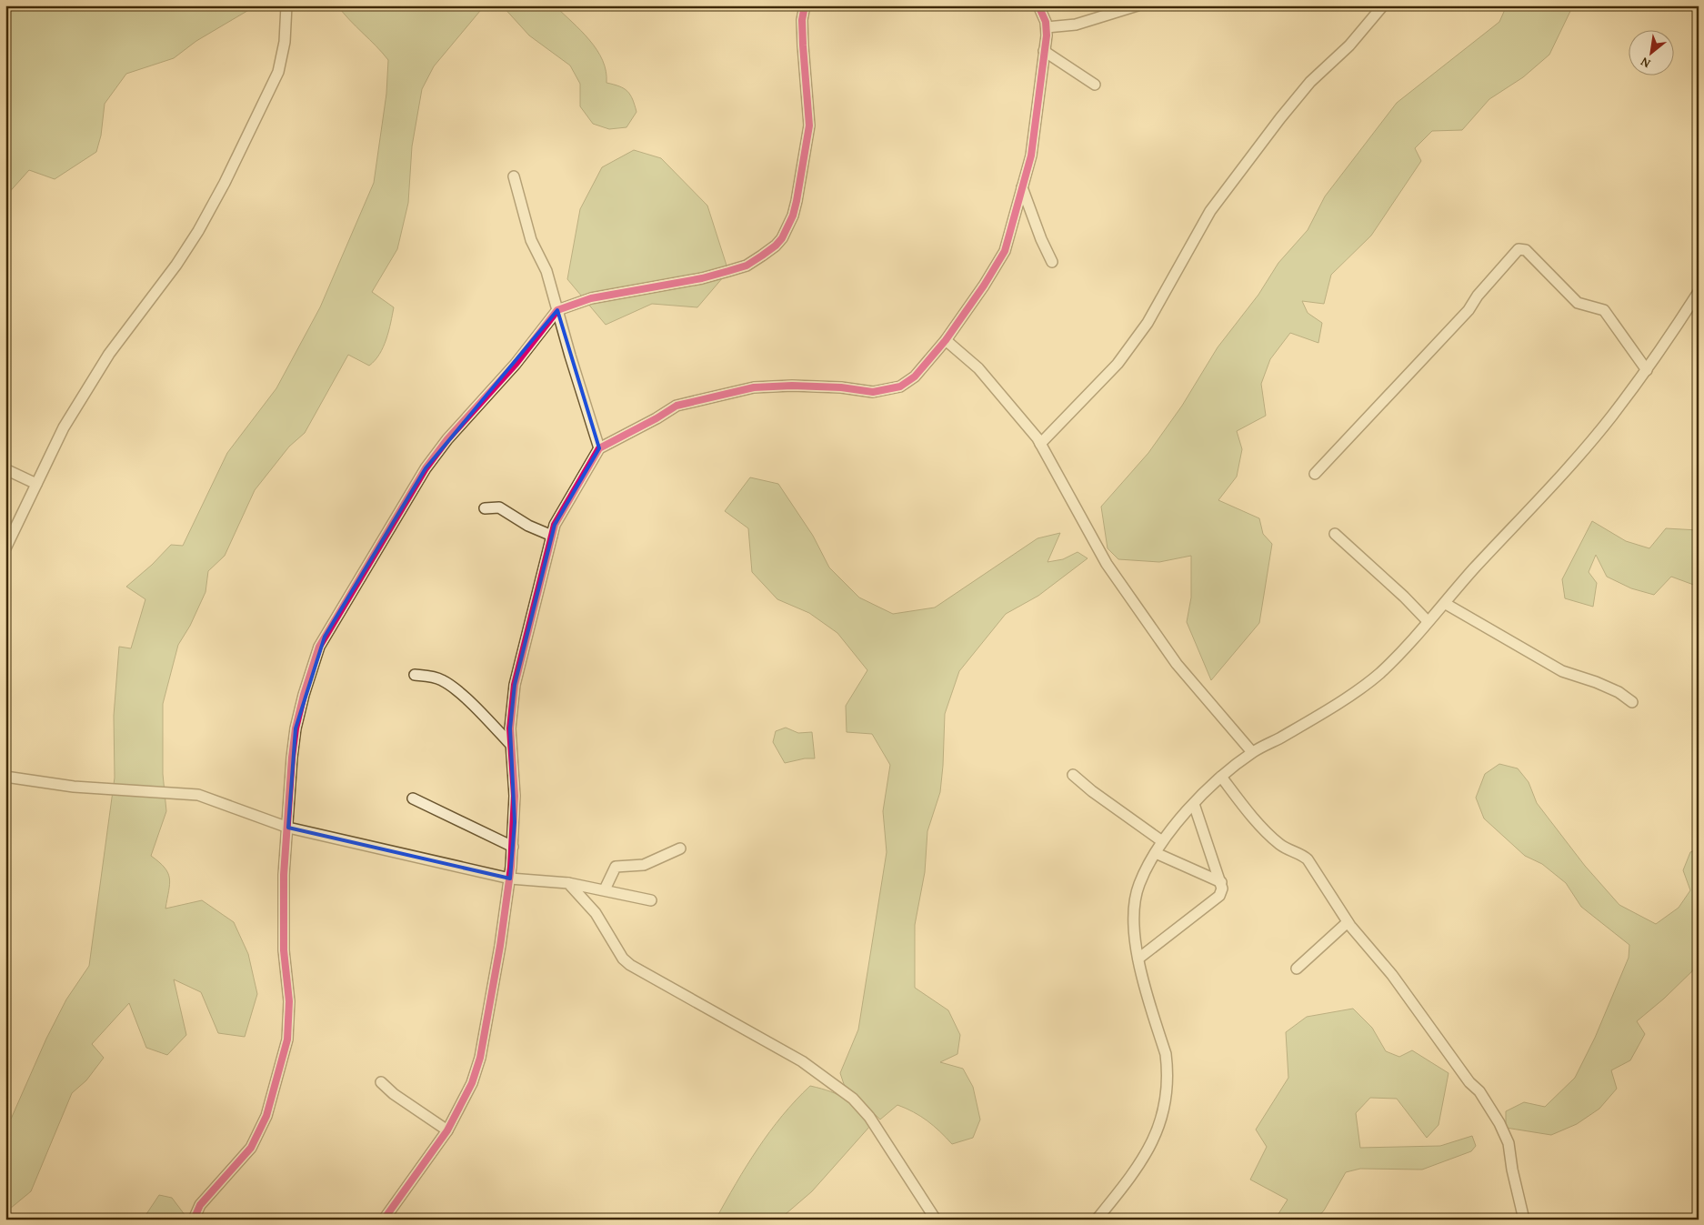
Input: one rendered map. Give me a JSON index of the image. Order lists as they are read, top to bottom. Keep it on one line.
{"north":"bottom left"}
